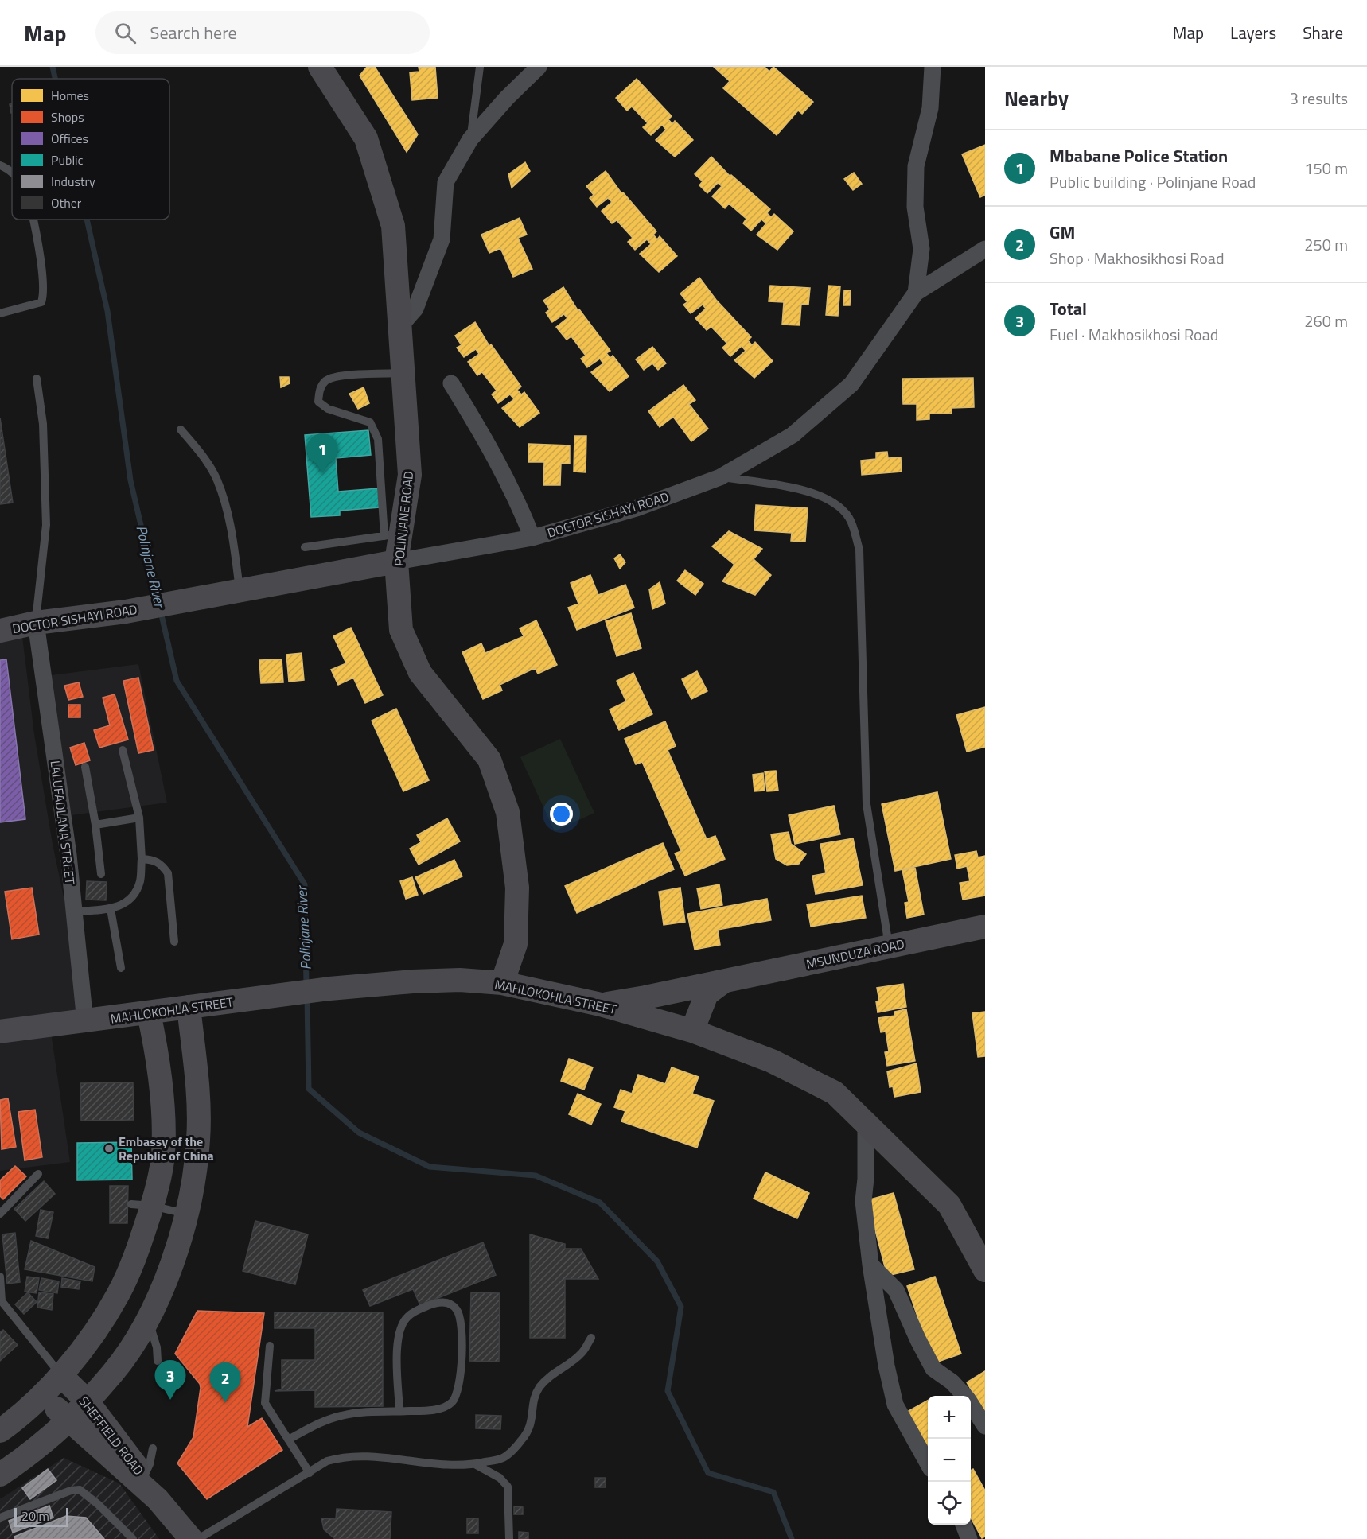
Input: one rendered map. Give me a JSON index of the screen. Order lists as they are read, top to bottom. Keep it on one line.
{"streets":{"street":["DOCTOR SISHAYI ROAD","POLINJANE ROAD","LALUFADLANA STREET","MSUNDUZA ROAD","MAHLOKOHLA STREET","SHEFFIELD ROAD"]},"crossings":[["DOCTOR SISHAYI ROAD","POLINJANE ROAD"],["DOCTOR SISHAYI ROAD","LALUFADLANA STREET"],["POLINJANE ROAD","MAHLOKOHLA STREET"],["LALUFADLANA STREET","MAHLOKOHLA STREET"],["MSUNDUZA ROAD","MAHLOKOHLA STREET"]],"water":["Polinjane River"],"places":["Embassy of the Republic of China"],"legend":["Homes","Shops","Offices","Public","Industry","Other"],"scale_bar":"20 m","page":{"header":"Map","search":"Search here","nav":["Map","Layers","Share"],"heading":["Nearby","3 results"],"list":[{"mark":"1","name":"Mbabane Police Station","note":"Public building · Polinjane Road","value":"150 m"},{"mark":"2","name":"GM","note":"Shop · Makhosikhosi Road","value":"250 m"},{"mark":"3","name":"Total","note":"Fuel · Makhosikhosi Road","value":"260 m"}],"pins":["1","3","2"],"map_buttons":["+","−"],"scale":"20 m"}}
